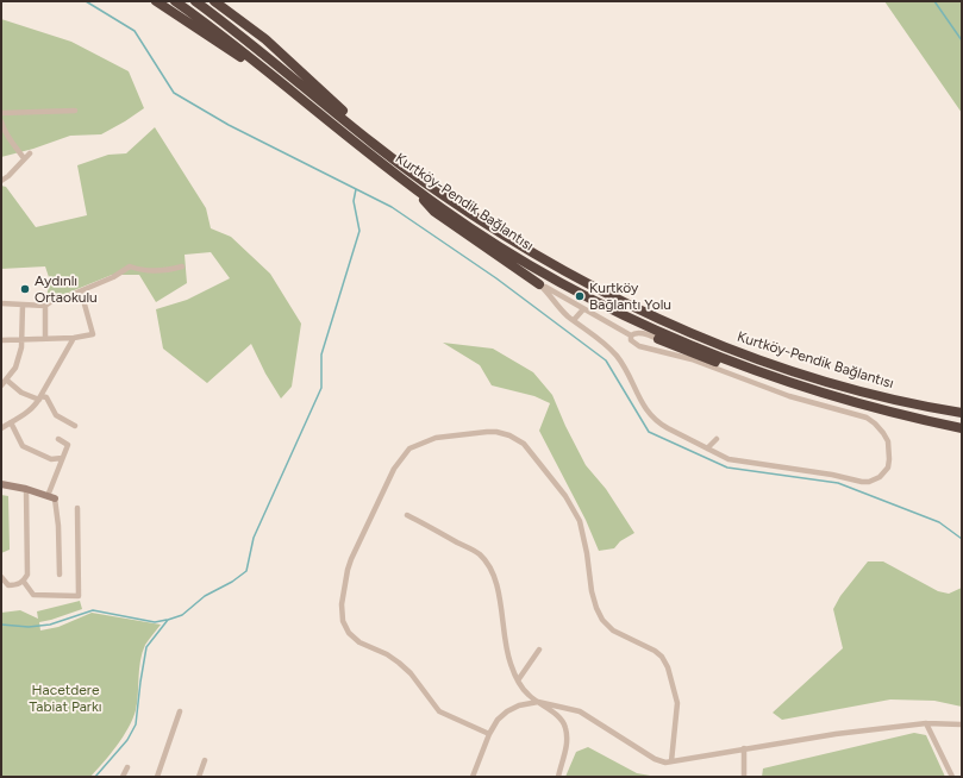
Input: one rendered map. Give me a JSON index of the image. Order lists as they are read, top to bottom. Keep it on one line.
{"streets":{"highway":["Kurtköy-Pendik Bağlantısı"]},"parks":["Hacetdere Tabiat Parkı"],"places":["Aydınlı Ortaokulu","Kurtköy Bağlantı Yolu"]}
